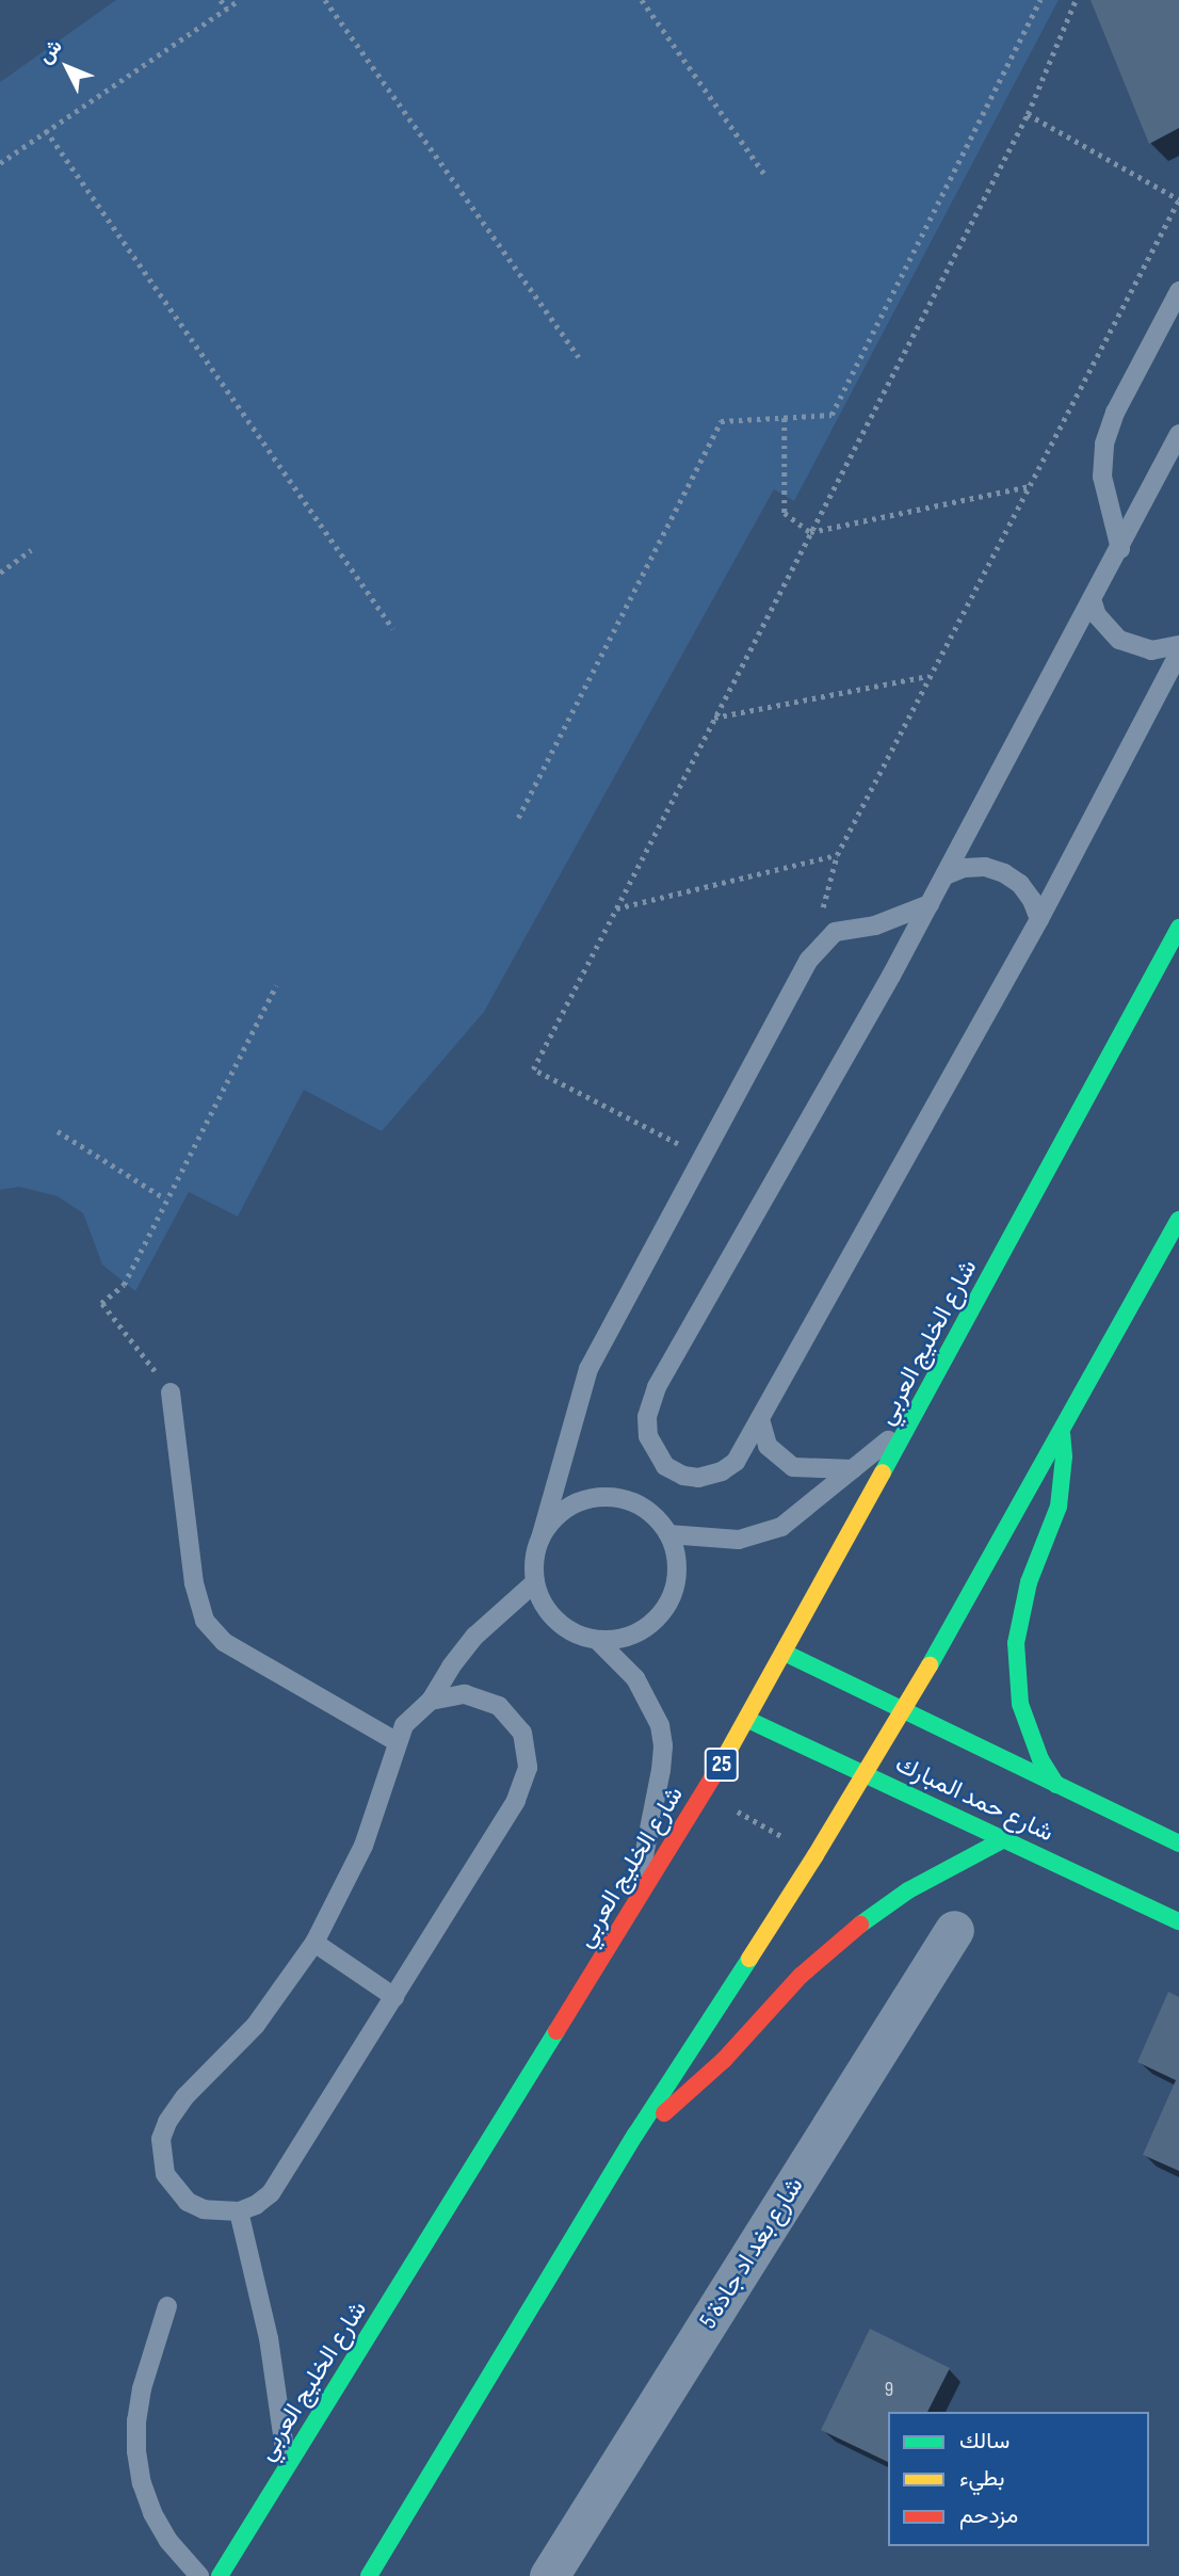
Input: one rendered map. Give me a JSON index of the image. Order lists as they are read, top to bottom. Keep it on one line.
{"streets":{"main road":["شارع الخليج العربي","25","شارع حمد المبارك"],"street":["شارع بغد اد جادة 5"]},"crossings":[["شارع الخليج العربي","شارع حمد المبارك"]],"house_numbers":["9"],"legend":["سالك","بطيء","مزدحم"],"north":"top left"}
